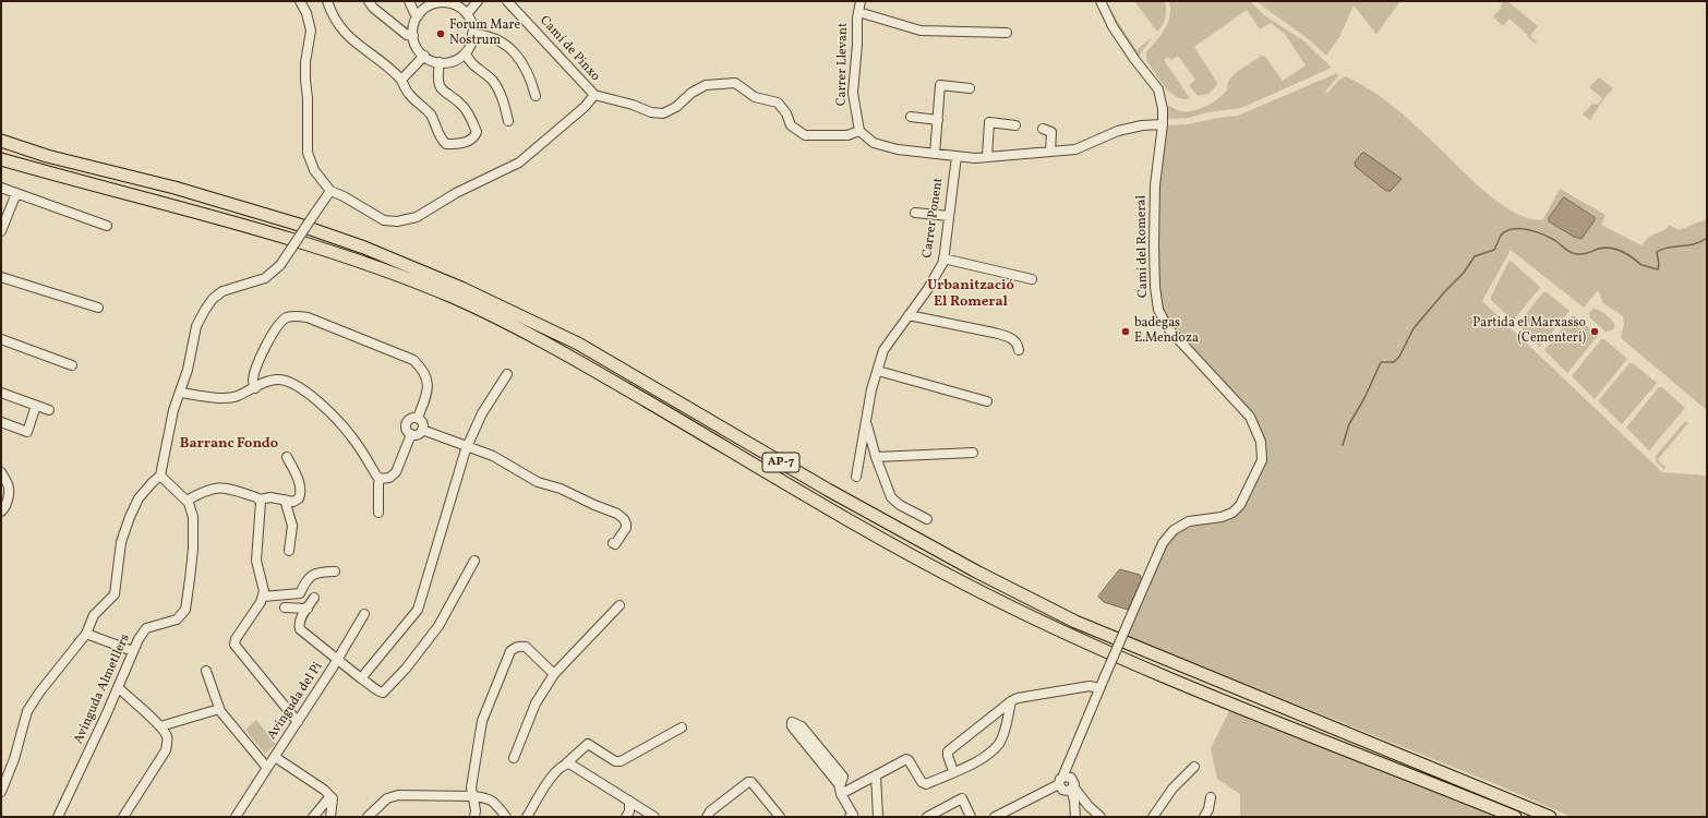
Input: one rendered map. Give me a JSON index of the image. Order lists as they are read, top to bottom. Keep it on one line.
{"streets":{"highway":["AP-7"],"street":["Camí de Pinxo","Carrer Llevant","Carrer Ponent","Camí del Romeral","Avinguda Almetllers","Avinguda del Pi"]},"districts":["Urbanització El Romeral","Barranc Fondo"],"places":["Forum Mare Nostrum","badegas E.Mendoza","Partida el Marxasso (Cementeri)"]}
